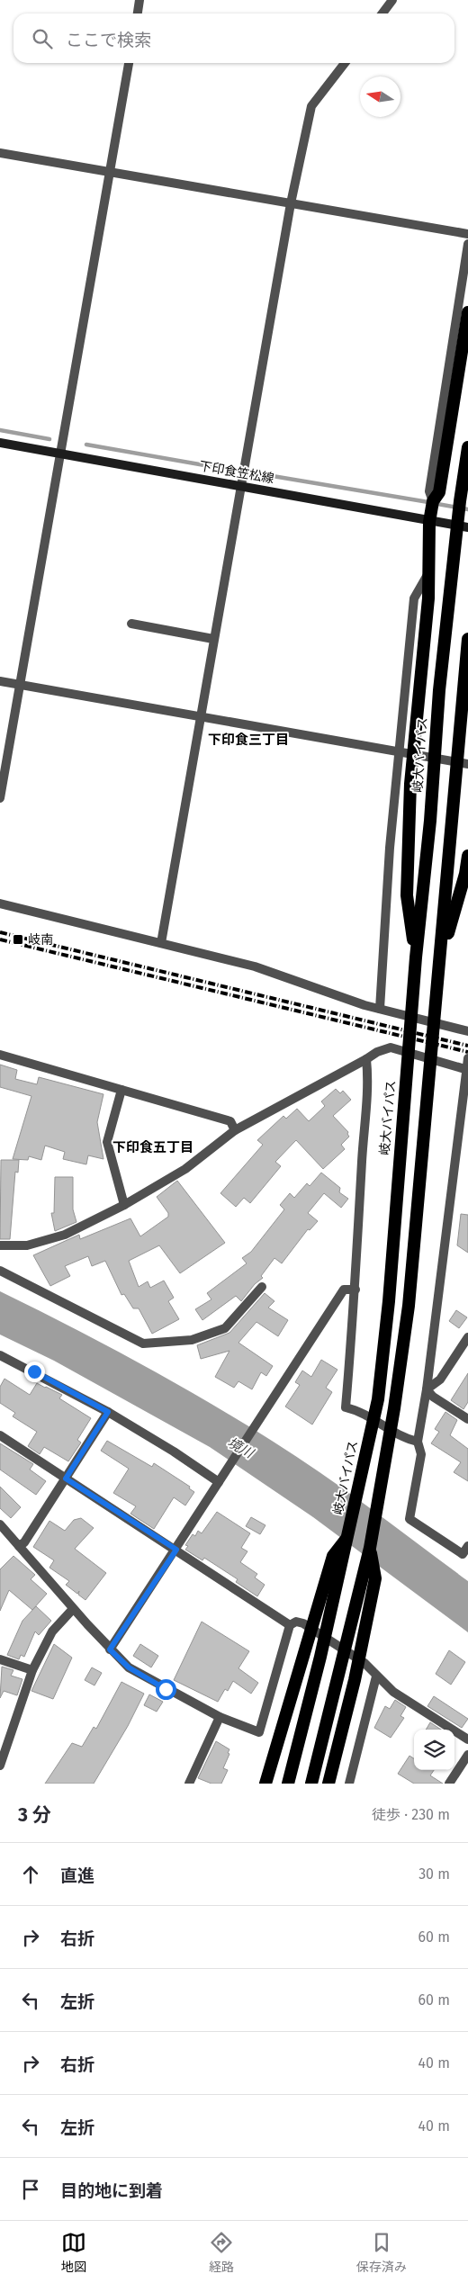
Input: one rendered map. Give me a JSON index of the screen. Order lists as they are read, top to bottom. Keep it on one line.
{"streets":{"highway":["岐大バイパス"],"main road":["下印食笠松線"]},"districts":["下印食三丁目","下印食五丁目"],"water":["境川"],"places":{"transit":["岐南"]},"north":"left","page":{"search":"ここで検索","heading":["3 分","徒歩 · 230 m"],"list":[["直進","30 m"],["右折","60 m"],["左折","60 m"],["右折","40 m"],["左折","40 m"],"目的地に到着"],"nav":["地図","経路","保存済み"]}}
